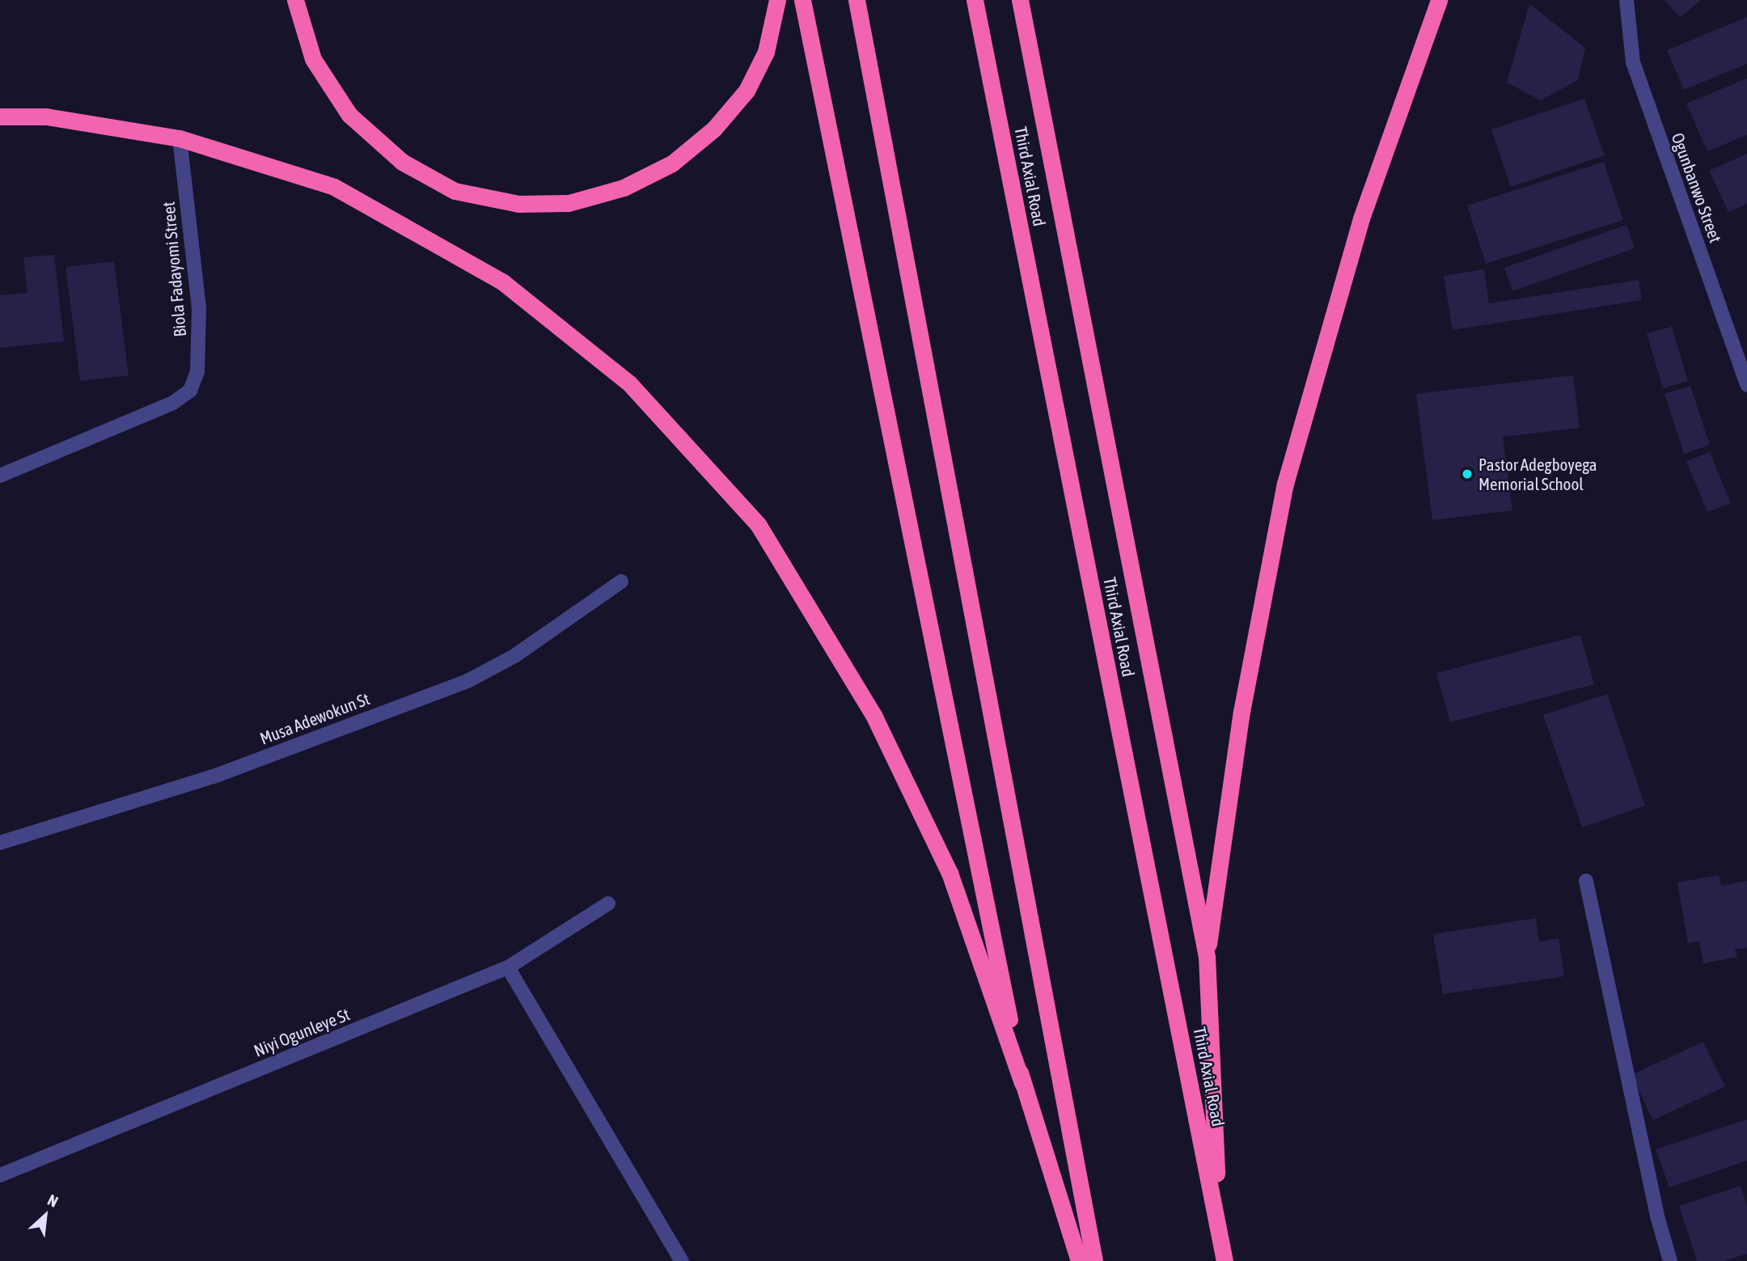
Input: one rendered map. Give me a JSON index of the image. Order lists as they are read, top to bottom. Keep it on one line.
{"streets":{"highway":["Third Axial Road"],"street":["Ogunbanwo Street","Biola Fadayomi Street","Musa Adewokun St","Niyi Ogunleye St"]},"places":["Pastor Adegboyega Memorial School"],"north":"top right"}
